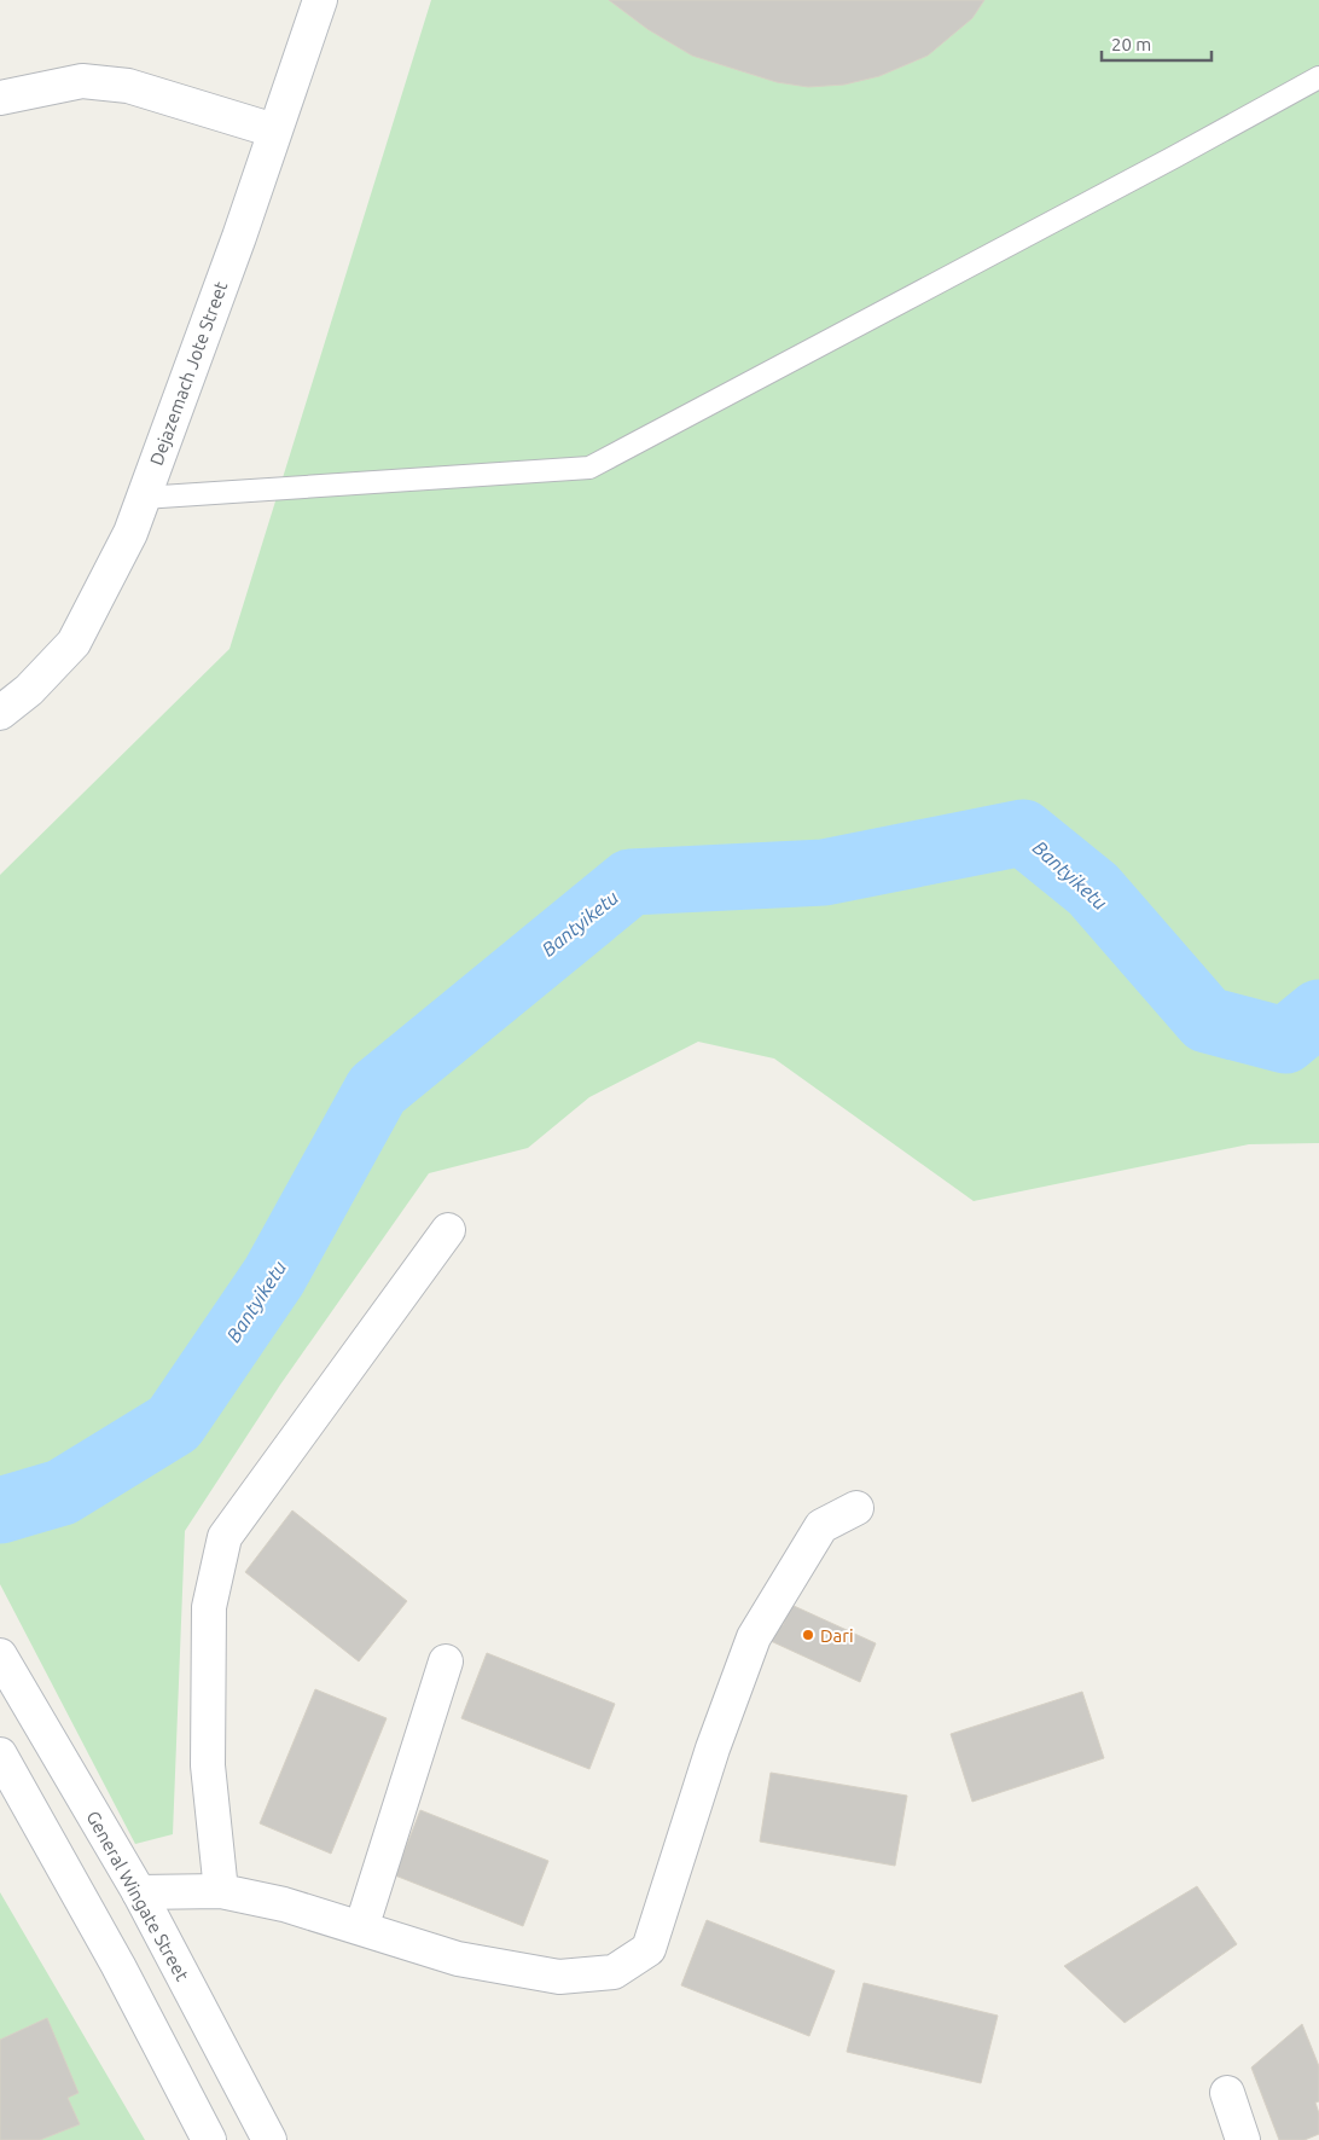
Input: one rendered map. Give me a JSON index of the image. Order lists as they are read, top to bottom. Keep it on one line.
{"streets":{"street":["Dejazemach Jote Street","General Wingate Street"]},"water":["Bantyiketu"],"places":["Dari"],"scale_bar":"20 m"}
